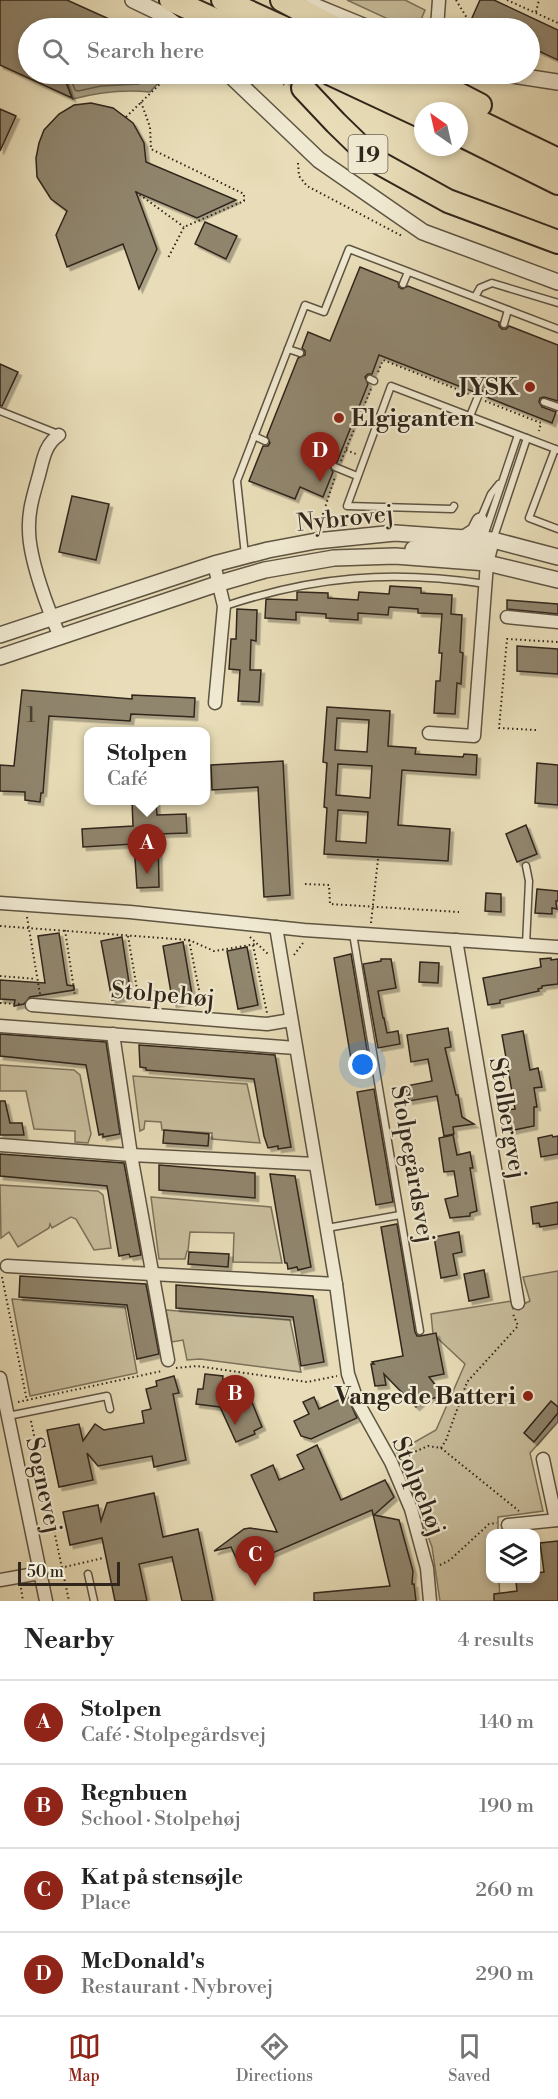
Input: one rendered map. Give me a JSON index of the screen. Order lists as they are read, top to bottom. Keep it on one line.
{"streets":{"highway":["19"],"street":["Nybrovej","Stolpehøj","Stolbergvej","Sognevej"],"lane":["Stolpegårdsvej"]},"places":["JYSK","Elgiganten","Vangede Batteri"],"house_numbers":["1"],"scale_bar":"50 m","north":"top left","page":{"search":"Search here","pins":["D","A","B","C"],"popup":["Stolpen","Café"],"scale":"50 m","heading":["Nearby","4 results"],"list":[{"mark":"A","name":"Stolpen","note":"Café · Stolpegårdsvej","value":"140 m"},{"mark":"B","name":"Regnbuen","note":"School · Stolpehøj","value":"190 m"},{"mark":"C","name":"Kat på stensøjle","note":"Place","value":"260 m"},{"mark":"D","name":"McDonald's","note":"Restaurant · Nybrovej","value":"290 m"}],"nav":["Map","Directions","Saved"]}}
